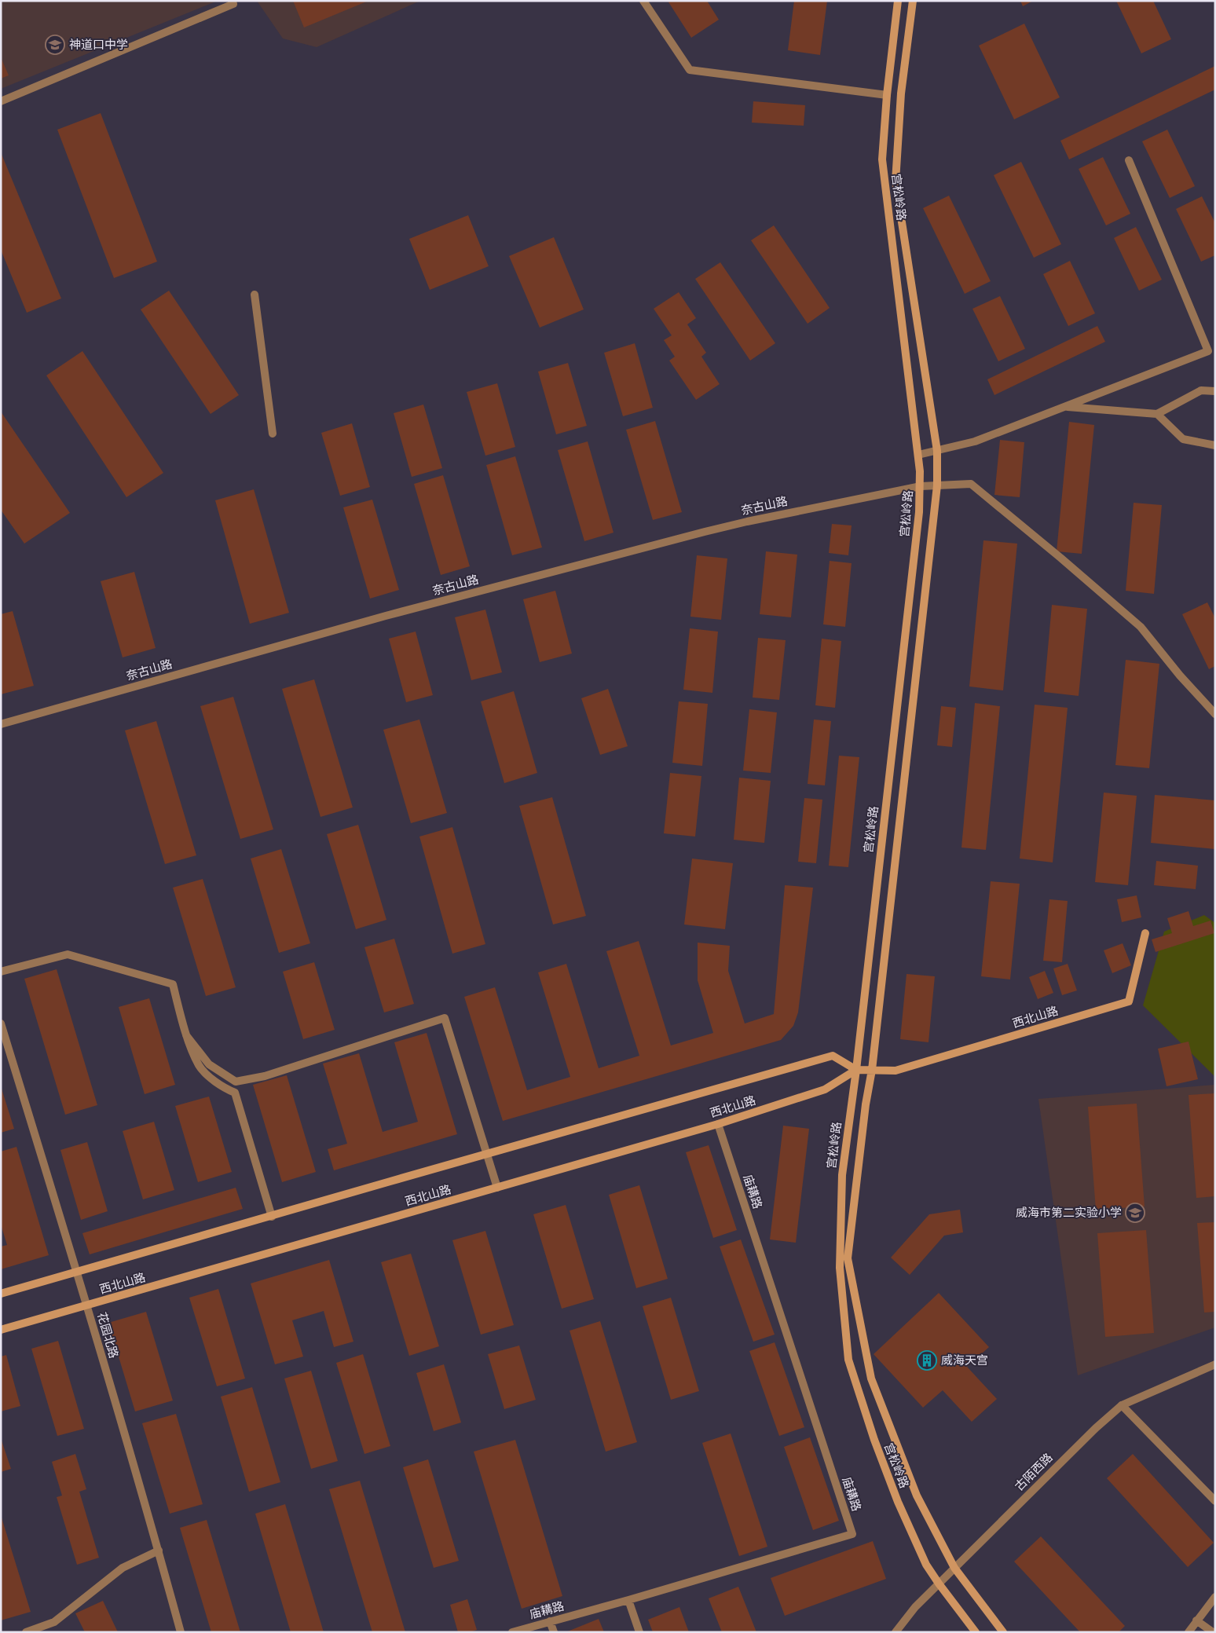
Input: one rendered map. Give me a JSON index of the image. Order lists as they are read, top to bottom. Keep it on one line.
{"streets":{"main road":["宫松岭路","西北山路"],"street":["奈古山路","庙耩路","花园北路","古陌西路"]},"crossings":[["宫松岭路","奈古山路"],["宫松岭路","西北山路"],["宫松岭路","古陌西路"],["西北山路","庙耩路"],["西北山路","花园北路"]],"places":{"school or university":["神道口中学","威海市第二实验小学"],"building":["威海天宫"]}}
